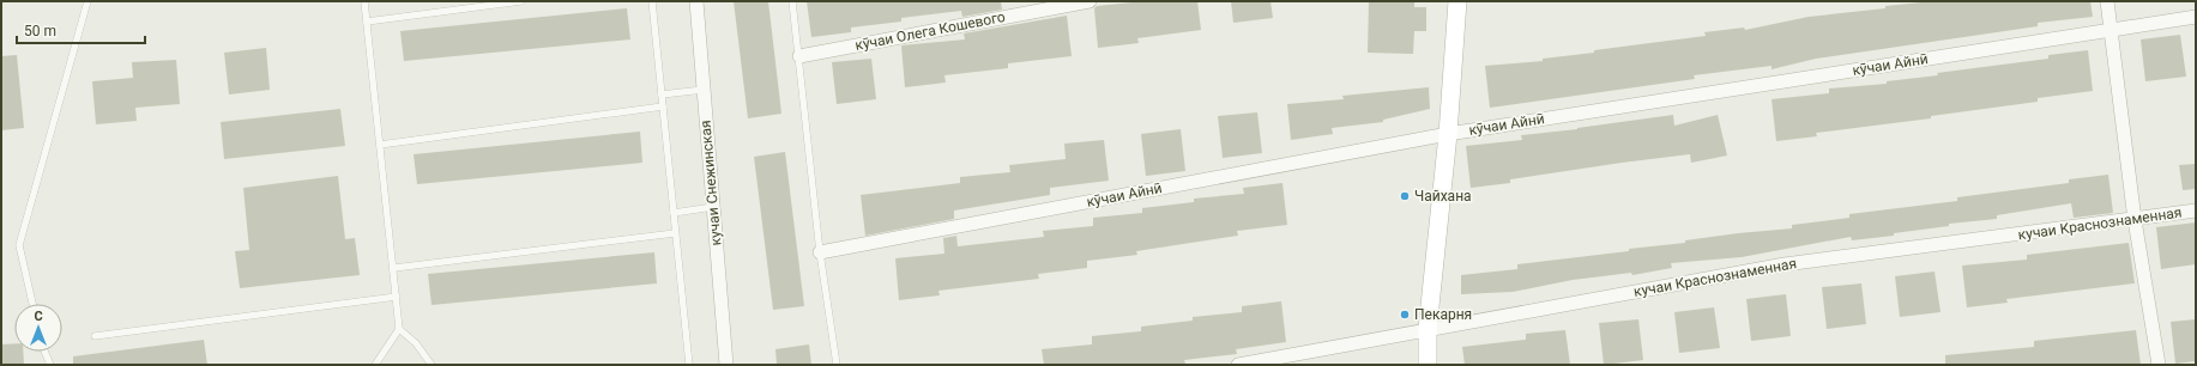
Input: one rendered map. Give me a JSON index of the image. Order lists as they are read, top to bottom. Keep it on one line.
{"streets":{"street":["кӯчаи Олега Кошевого","кӯчаи Айнӣ","кучаи Снежинская","кучаи Краснознаменная"]},"places":["Чайхана","Пекарня"],"scale_bar":"50 m","north":"top"}
